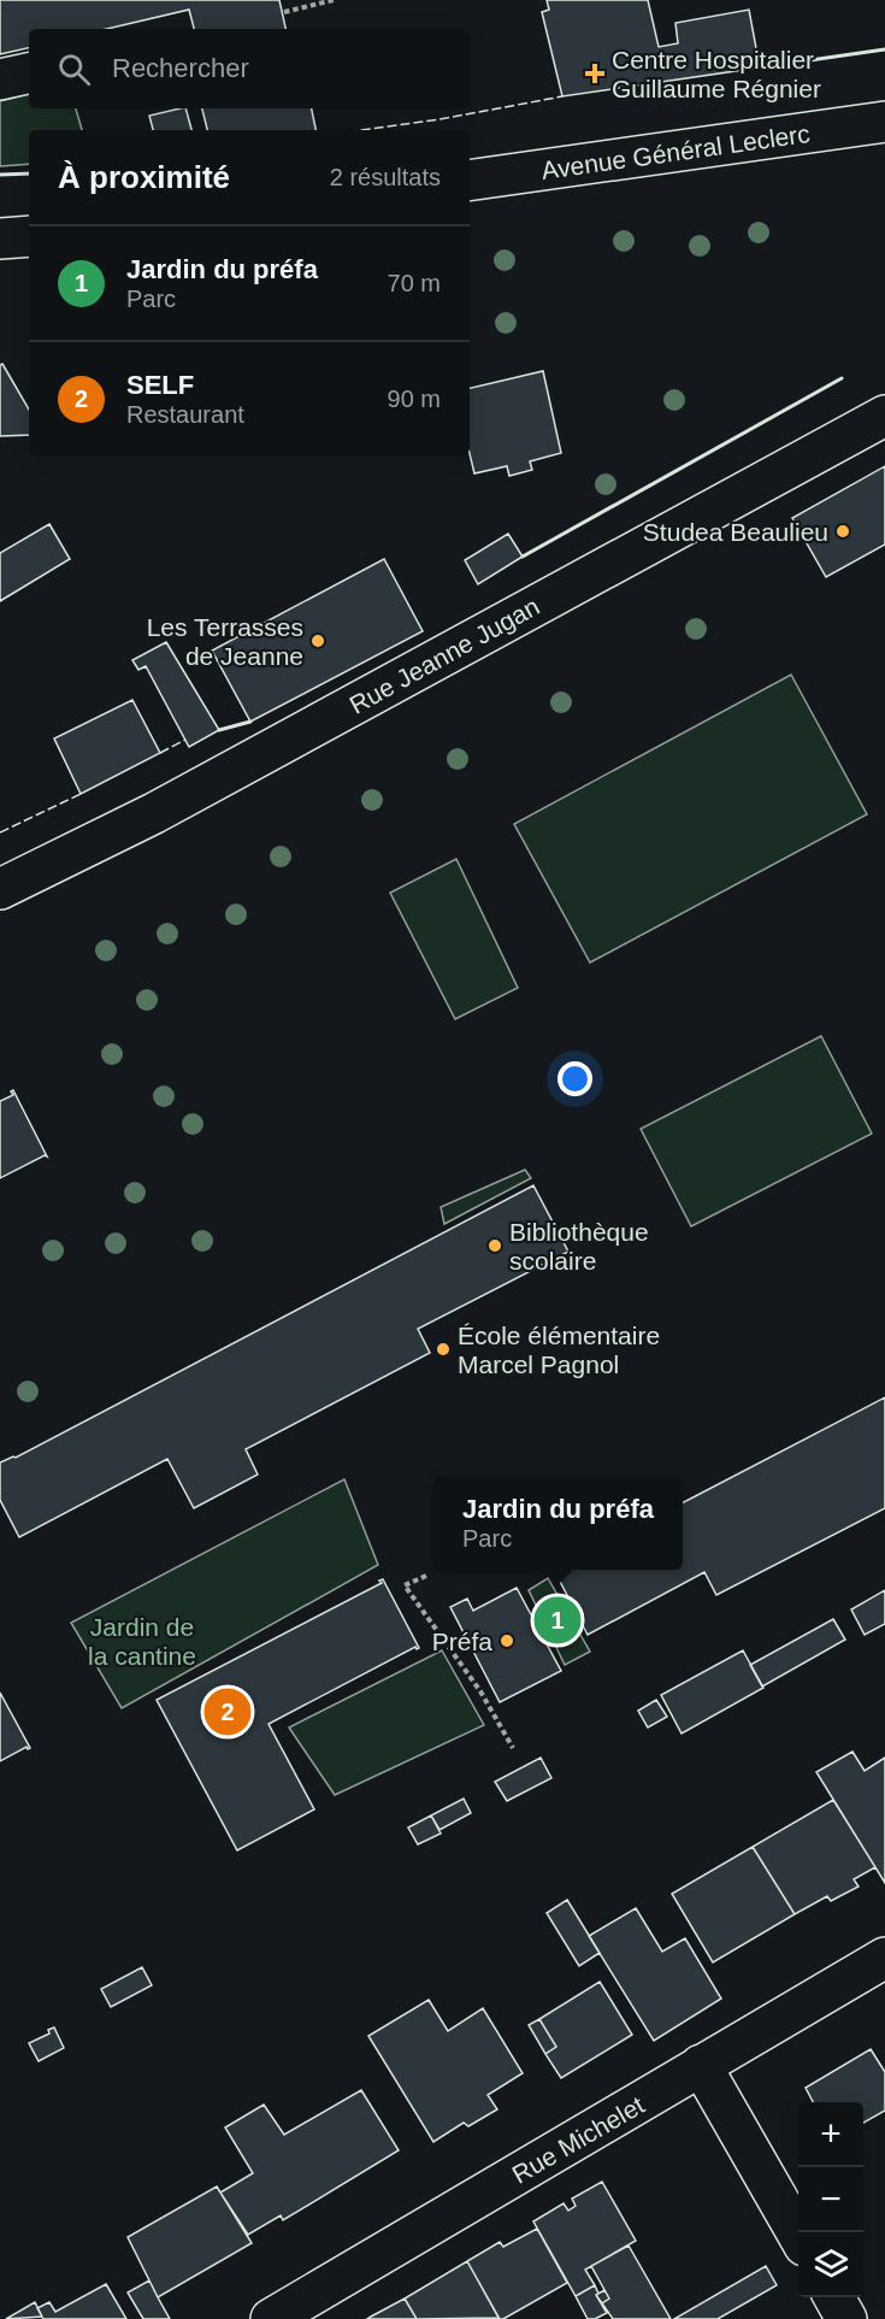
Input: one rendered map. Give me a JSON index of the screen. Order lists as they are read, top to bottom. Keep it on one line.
{"streets":{"street":["Avenue Général Leclerc","Rue Jeanne Jugan","Rue Michelet"]},"parks":["Jardin de la cantine"],"places":{"health":["Centre Hospitalier Guillaume Régnier"],"other":["Studea Beaulieu","Les Terrasses de Jeanne","Bibliothèque scolaire","École élémentaire Marcel Pagnol","Préfa"]},"page":{"search":"Rechercher","heading":["À proximité","2 résultats"],"list":[{"mark":"1","name":"Jardin du préfa","note":"Parc","value":"70 m"},{"mark":"2","name":"SELF","note":"Restaurant","value":"90 m"}],"popup":["Jardin du préfa","Parc"],"pins":["1","2"],"map_buttons":["+","−"]}}
